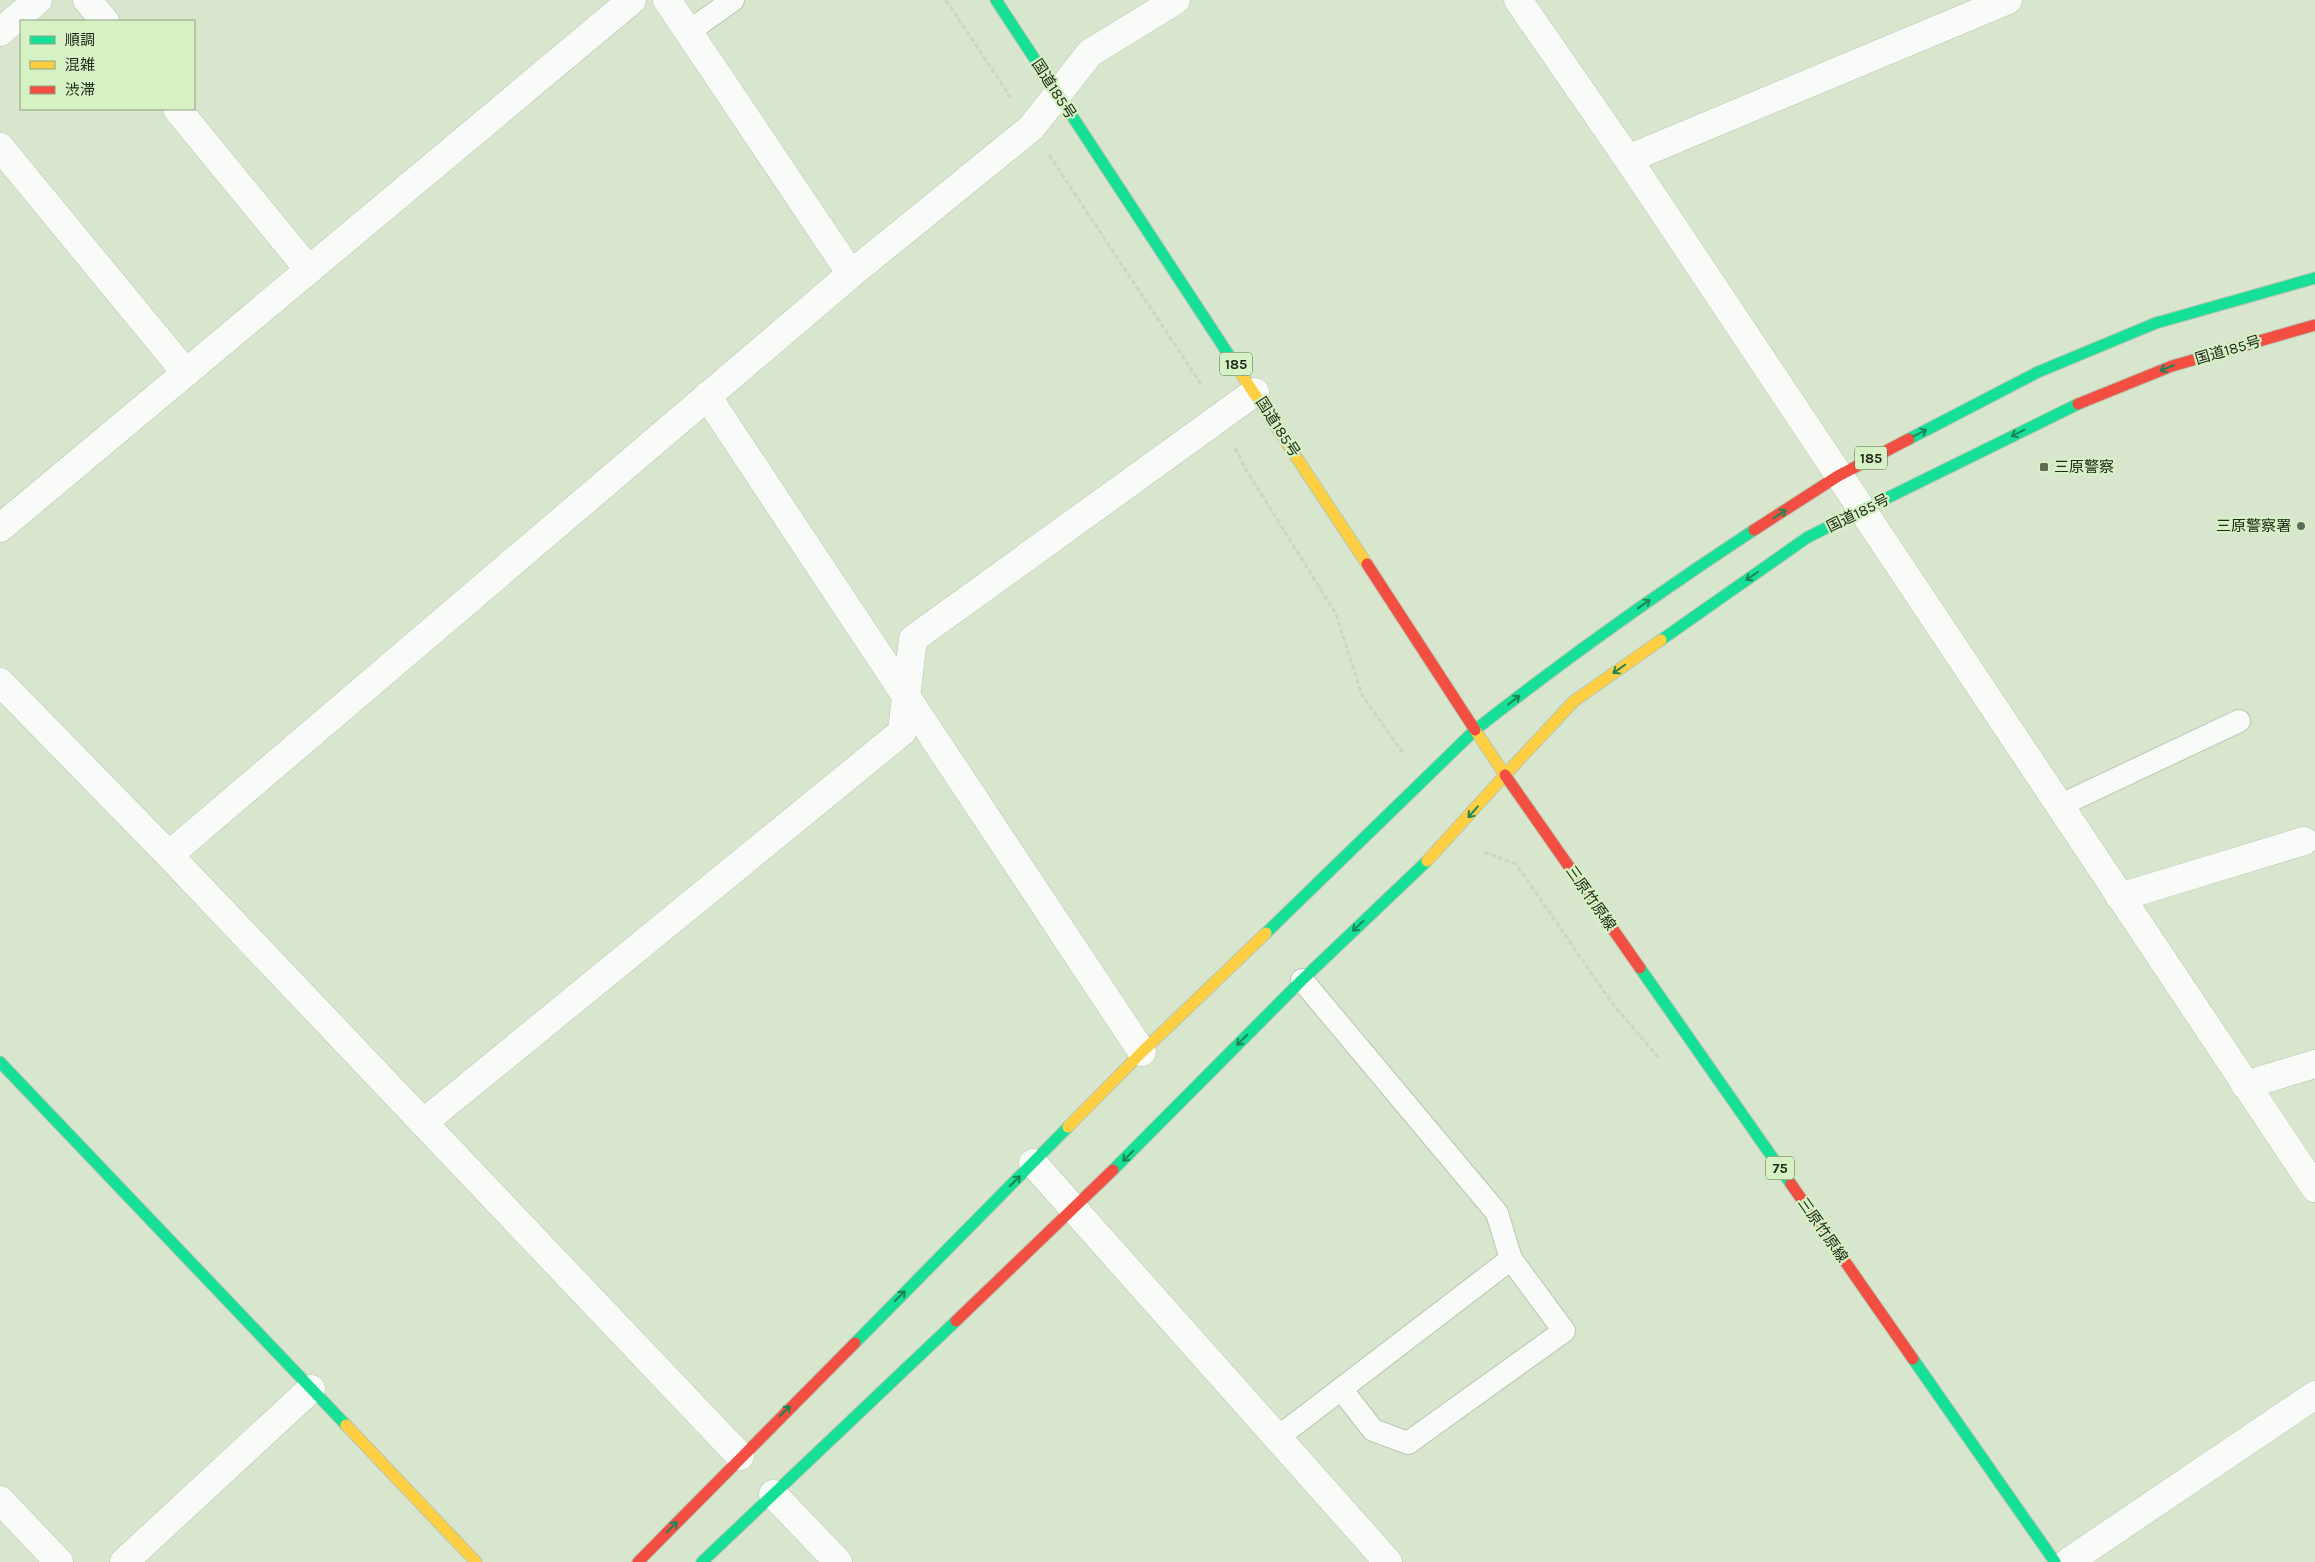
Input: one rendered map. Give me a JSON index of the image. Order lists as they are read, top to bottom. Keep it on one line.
{"streets":{"main road":["国道185号","185","三原竹原線","75"]},"crossings":[["国道185号","185"],["国道185号","三原竹原線"]],"places":{"transit":["三原警察"],"other":["三原警察署"]},"legend":["順調","混雑","渋滞"]}
